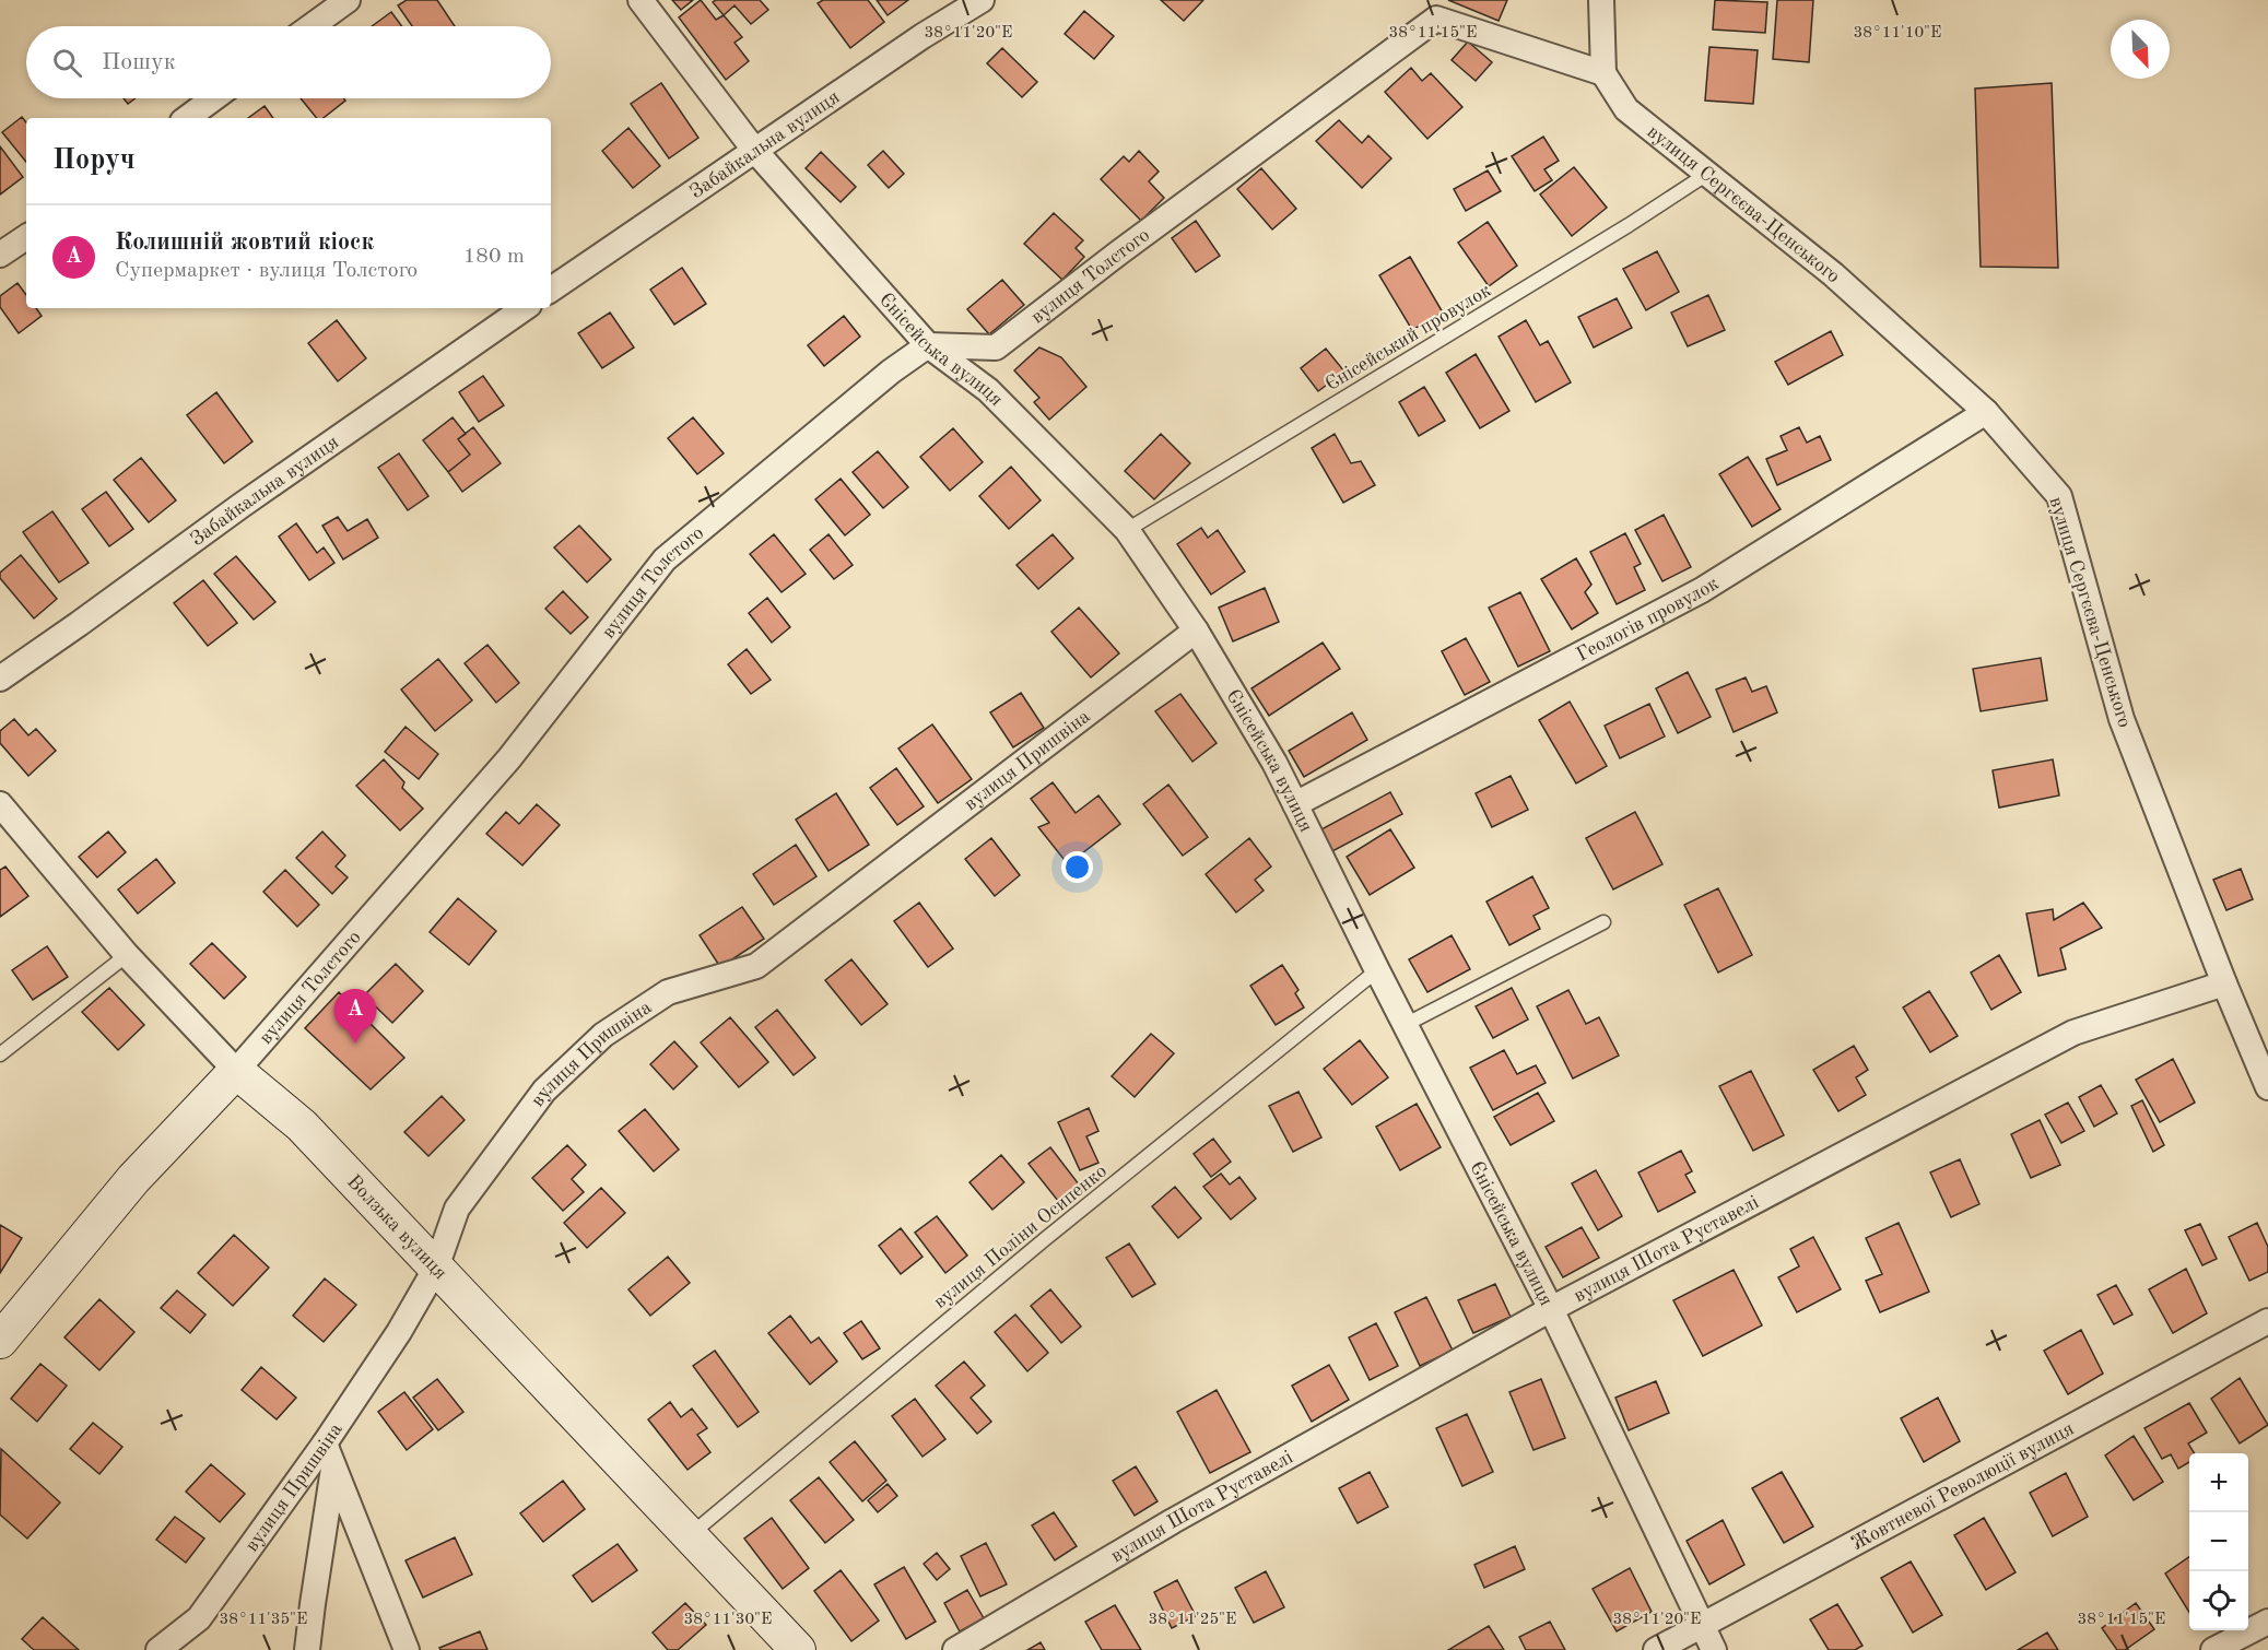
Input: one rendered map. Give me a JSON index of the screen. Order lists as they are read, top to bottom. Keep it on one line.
{"streets":{"street":["Забайкальна вулиця","вулиця Сергєєва-Ценського","вулиця Толстого","Єнісейська вулиця","Геологів провулок","вулиця Пришвіна","Волзька вулиця","вулиця Шота Руставелі","Жовтневої Революції вулиця"],"lane":["Єнісейський провулок","вулиця Поліни Осипенко"]},"crossings":[["Забайкальна вулиця","Єнісейська вулиця"],["вулиця Сергєєва-Ценського","вулиця Толстого"],["вулиця Сергєєва-Ценського","Єнісейський провулок"],["вулиця Сергєєва-Ценського","Геологів провулок"],["вулиця Сергєєва-Ценського","вулиця Шота Руставелі"],["вулиця Толстого","Єнісейська вулиця"],["вулиця Толстого","Волзька вулиця"],["Єнісейський провулок","Єнісейська вулиця"],["Єнісейська вулиця","Геологів провулок"],["Єнісейська вулиця","вулиця Пришвіна"],["Єнісейська вулиця","вулиця Поліни Осипенко"],["Єнісейська вулиця","вулиця Шота Руставелі"],["Єнісейська вулиця","Жовтневої Революції вулиця"],["вулиця Пришвіна","Волзька вулиця"],["Волзька вулиця","вулиця Поліни Осипенко"]],"north":"bottom right","page":{"search":"Пошук","heading":"Поруч","list":[{"mark":"A","name":"Колишній жовтий кіоск","note":"Супермаркет · вулиця Толстого","value":"180 m"}],"pins":"A","map_buttons":["+","−"]},"coordinates":["38°11'20\"E","38°11'15\"E","38°11'10\"E","38°11'35\"E","38°11'30\"E","38°11'25\"E"]}
